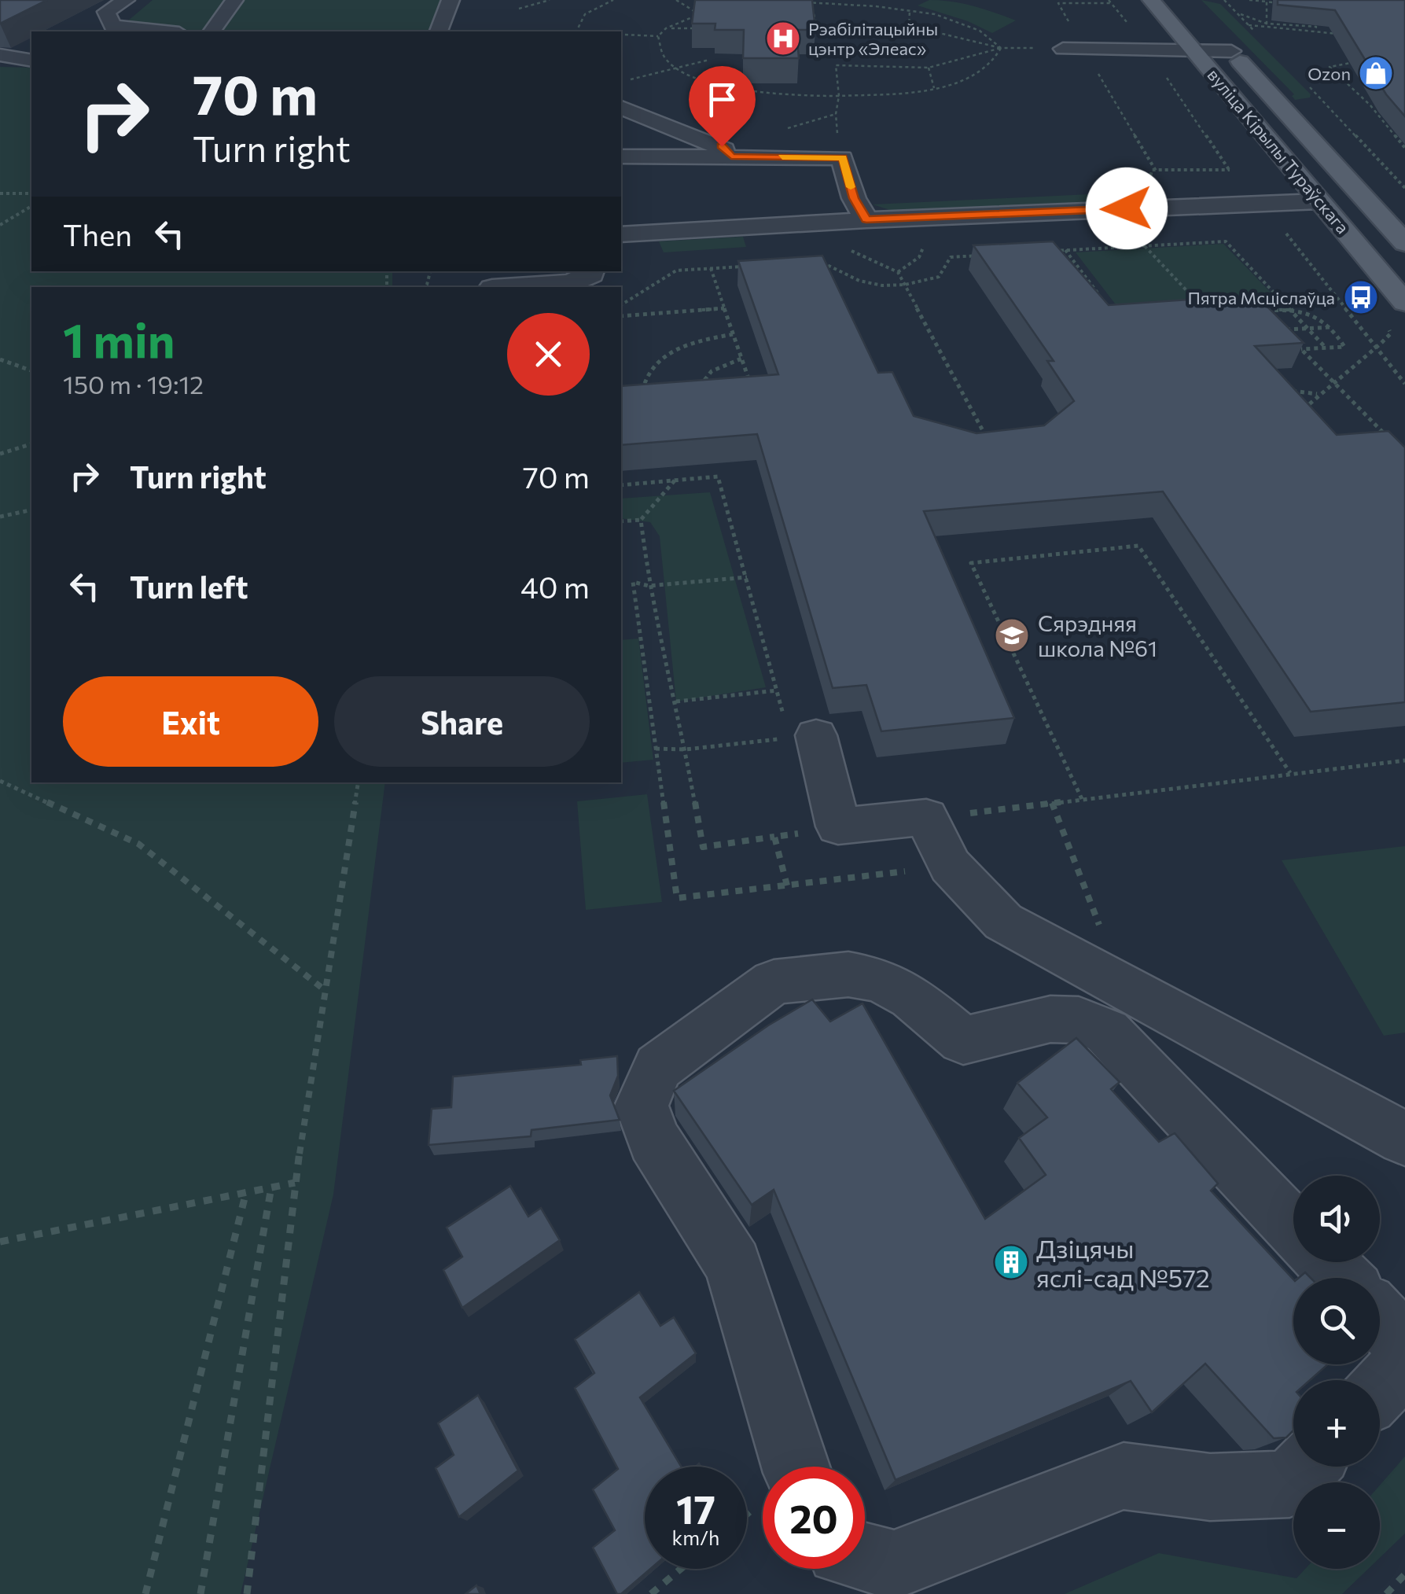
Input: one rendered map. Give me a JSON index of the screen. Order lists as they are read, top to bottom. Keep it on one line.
{"streets":{"main road":["вуліца Кірылы Тураўскага"]},"places":{"hospital":["Рэабілітацыйны цэнтр «Элеас»"],"shop":["Ozon"],"bus stop":["Пятра Мсціслаўца"],"school or university":["Сярэдняя школа №61"],"building":["Дзіцячы яслі-сад №572"]},"page":{"turn":["70 m","Turn right"],"then":"Then","heading":["1 min","150 m · 19:12"],"list":[{"name":"Turn right","value":"70 m"},{"name":"Turn left","value":"40 m"}],"buttons":["Exit","Share"],"map_buttons":["+","−"],"speed":"17 km/h","limit":"20"}}
